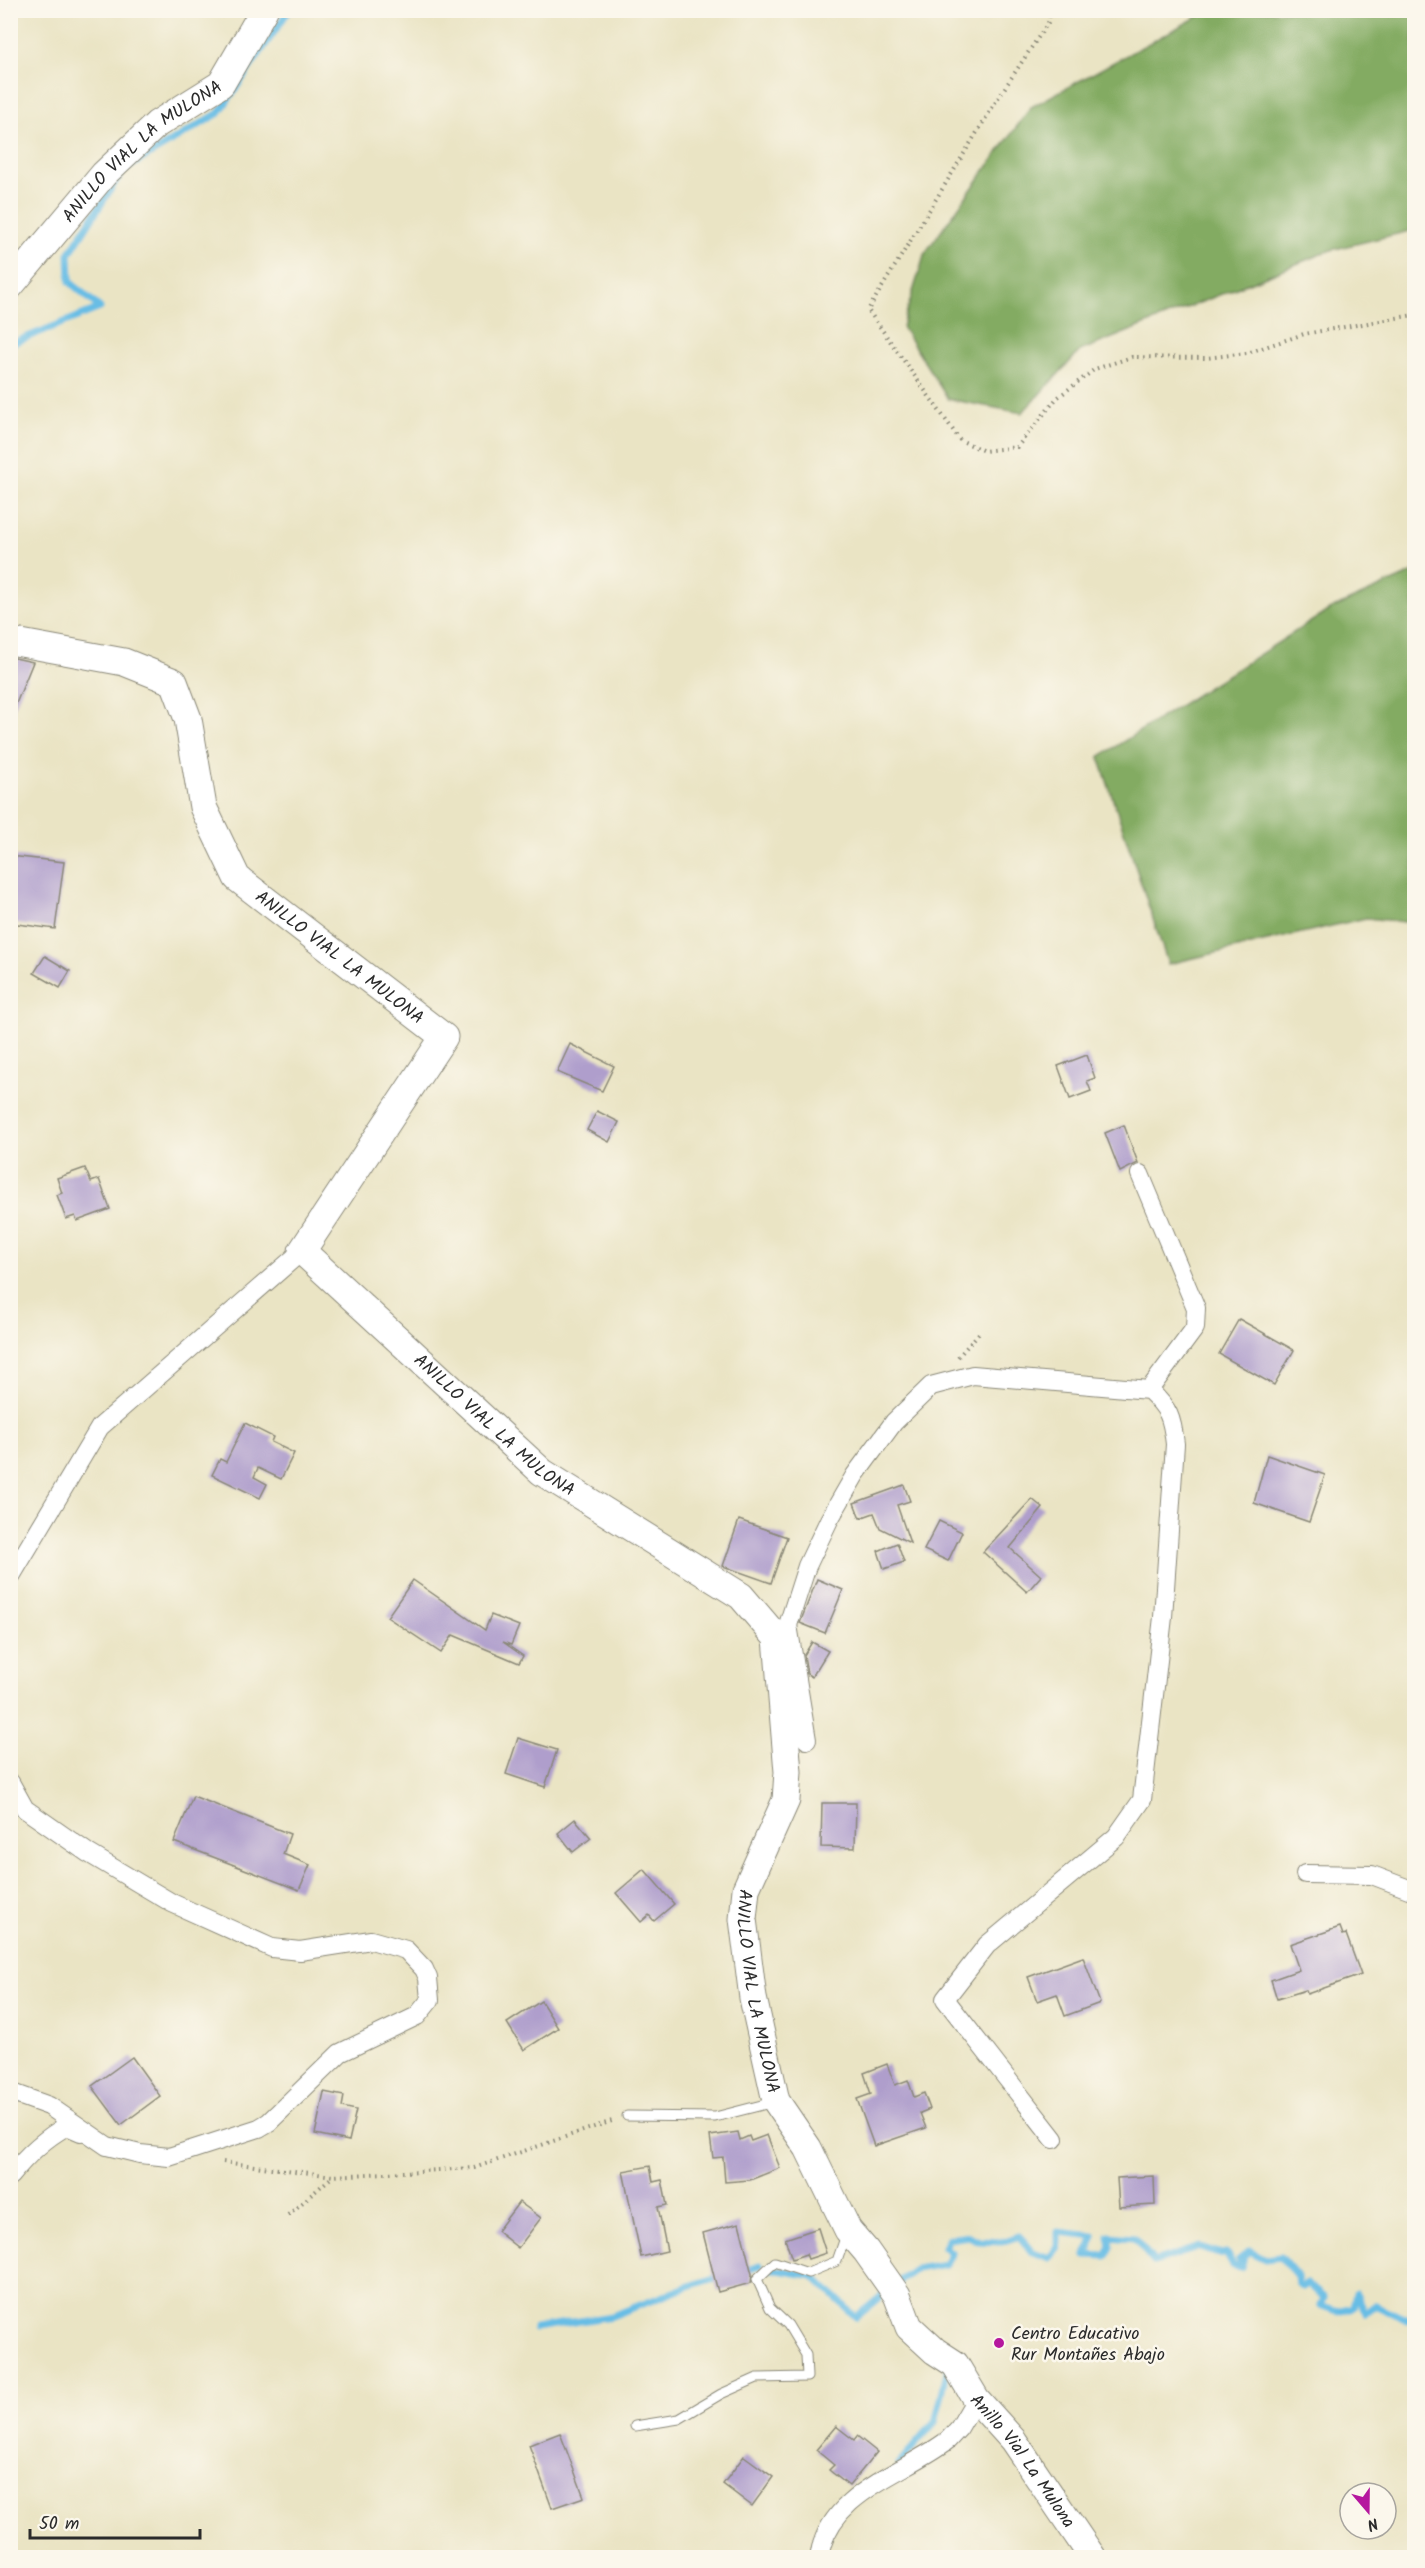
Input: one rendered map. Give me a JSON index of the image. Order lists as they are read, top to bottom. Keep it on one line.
{"streets":{"street":["ANILLO VIAL LA MULONA","Anillo Vial La Mulona"]},"crossings":[["ANILLO VIAL LA MULONA","Anillo Vial La Mulona"]],"places":["Centro Educativo Rur Montañes Abajo"],"scale_bar":"50 m","north":"bottom"}
